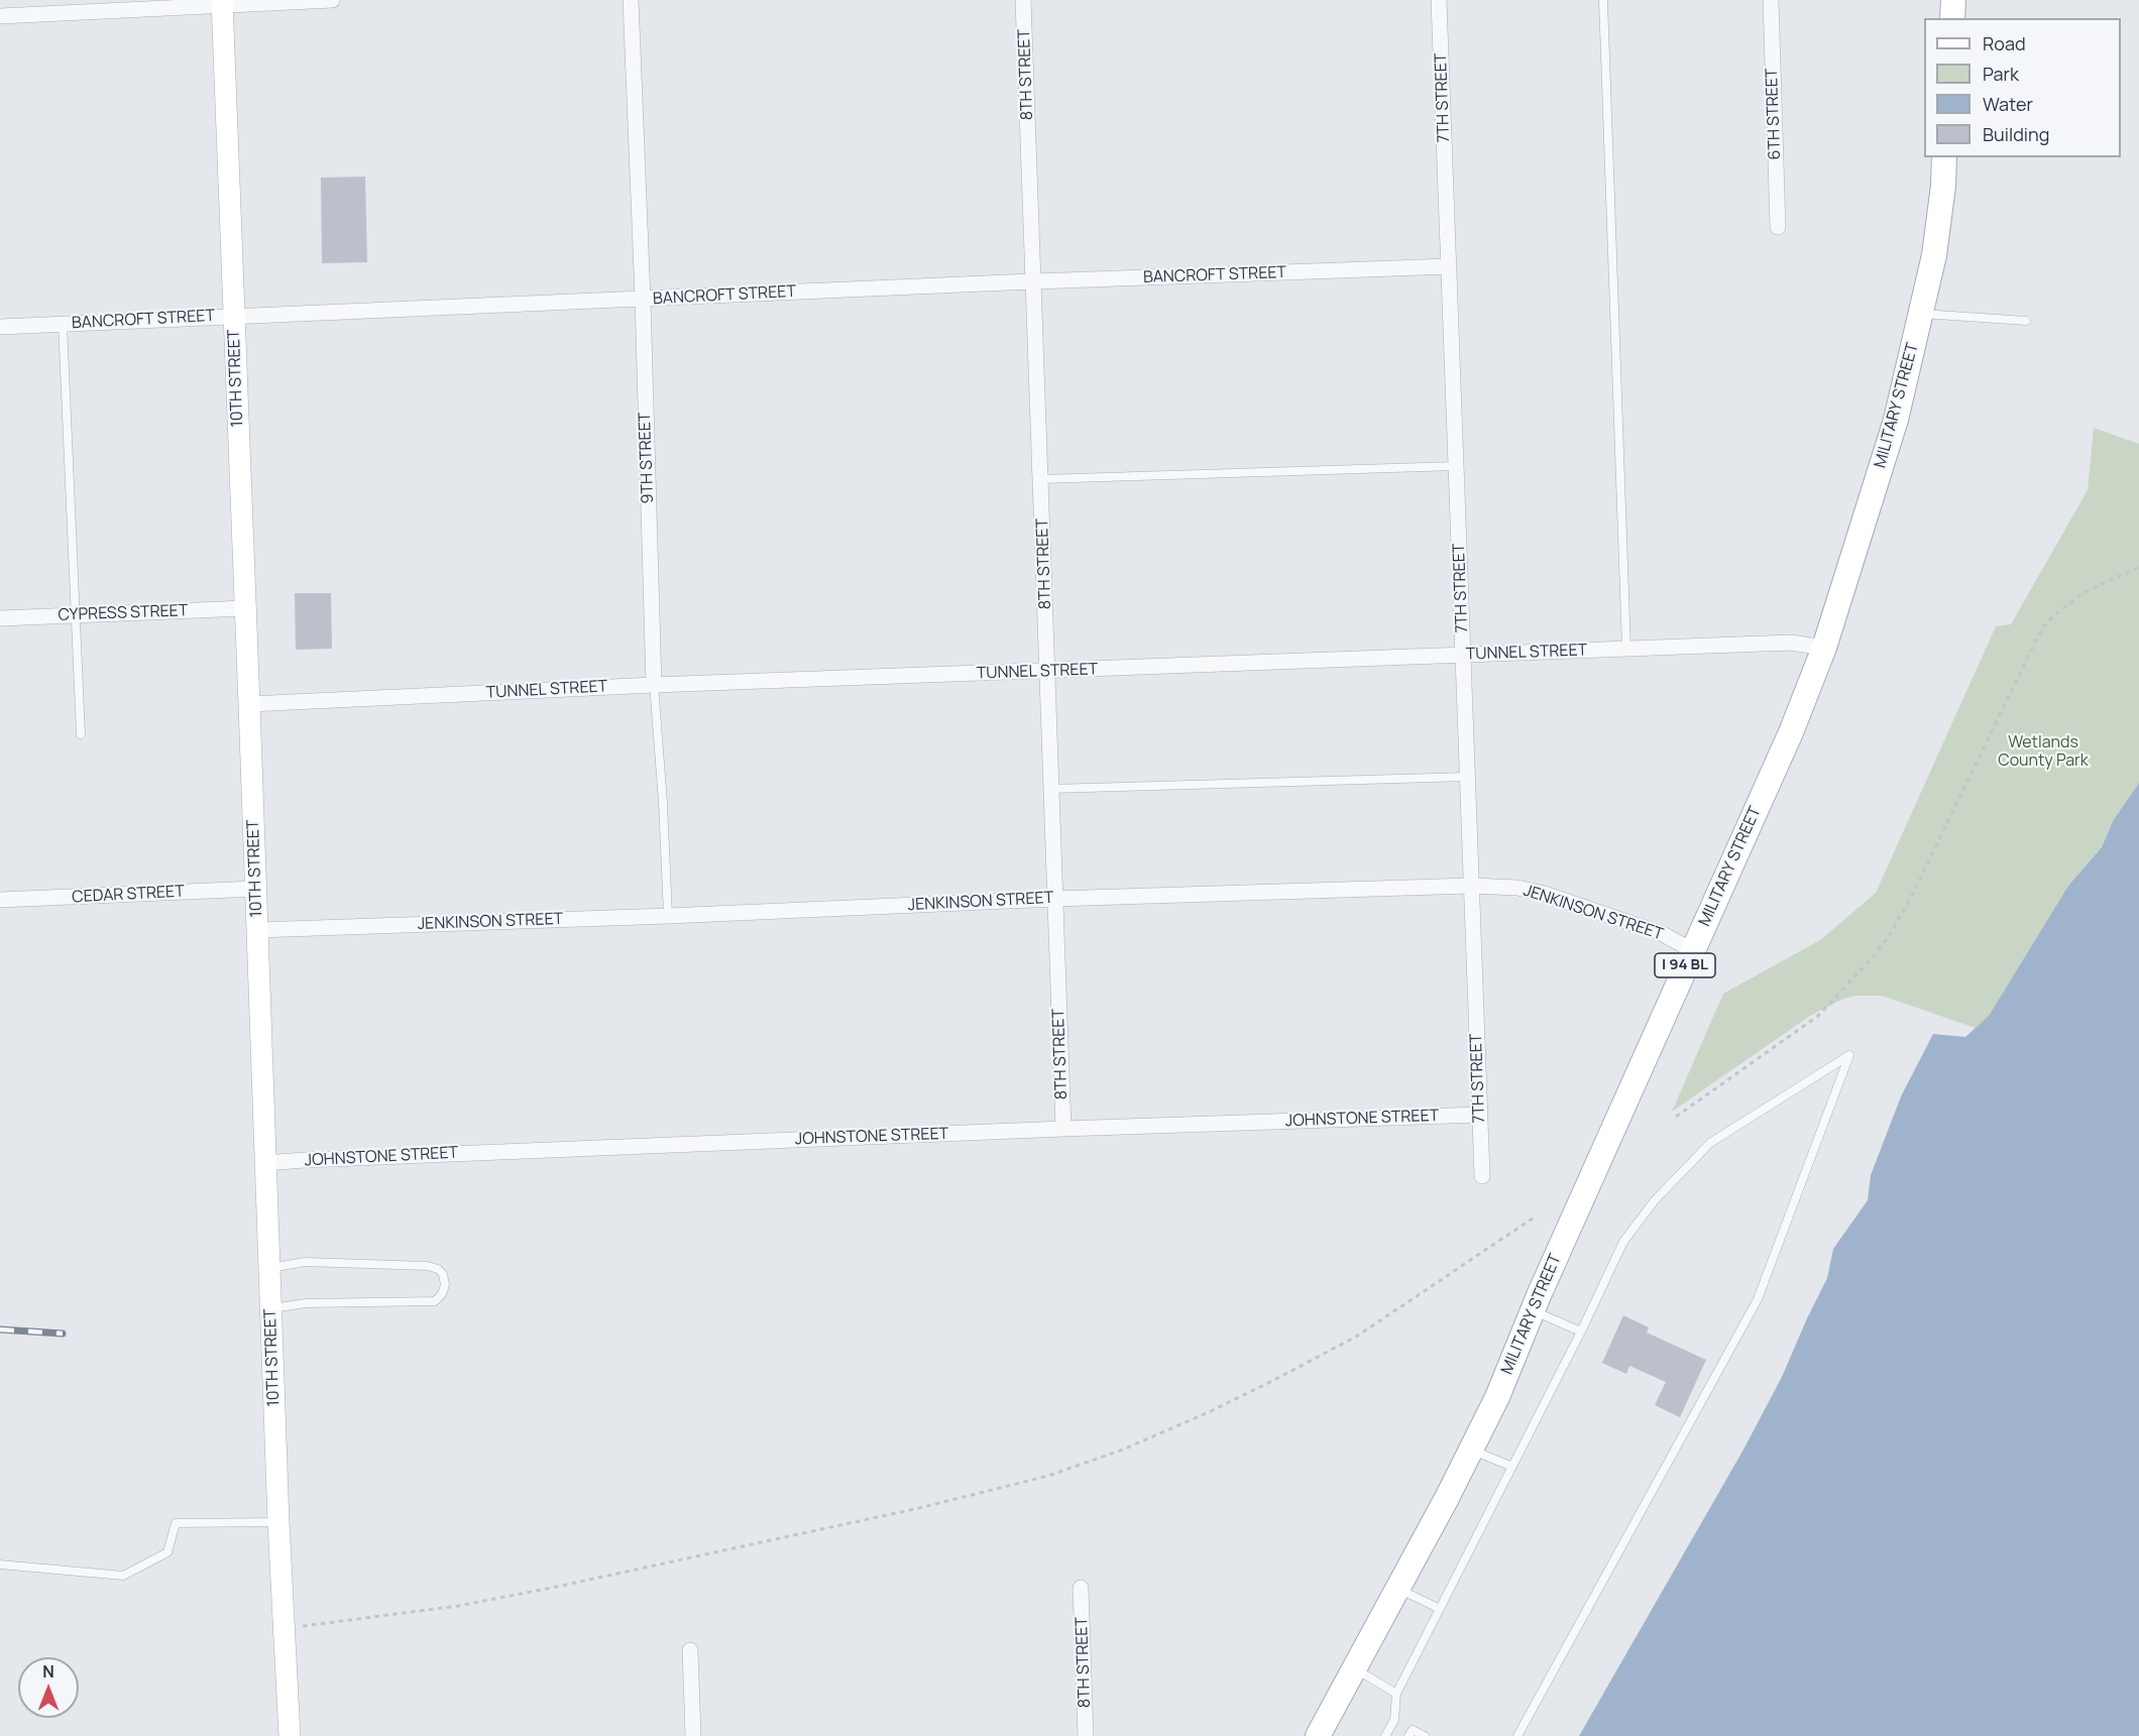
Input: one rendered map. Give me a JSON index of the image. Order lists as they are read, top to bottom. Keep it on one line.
{"streets":{"main road":["MILITARY STREET","I 94 BL"],"street":["8TH STREET","7TH STREET","6TH STREET","BANCROFT STREET","10TH STREET","9TH STREET","CYPRESS STREET","TUNNEL STREET","CEDAR STREET","JENKINSON STREET","JOHNSTONE STREET"]},"crossings":[["8TH STREET","BANCROFT STREET"],["8TH STREET","TUNNEL STREET"],["8TH STREET","JENKINSON STREET"],["8TH STREET","JOHNSTONE STREET"],["7TH STREET","BANCROFT STREET"],["7TH STREET","TUNNEL STREET"],["7TH STREET","JENKINSON STREET"],["7TH STREET","JOHNSTONE STREET"],["BANCROFT STREET","10TH STREET"],["BANCROFT STREET","9TH STREET"],["10TH STREET","CYPRESS STREET"],["10TH STREET","TUNNEL STREET"],["10TH STREET","CEDAR STREET"],["10TH STREET","JENKINSON STREET"],["10TH STREET","JOHNSTONE STREET"],["MILITARY STREET","TUNNEL STREET"],["MILITARY STREET","JENKINSON STREET"],["9TH STREET","TUNNEL STREET"],["9TH STREET","JENKINSON STREET"]],"parks":["Wetlands County Park"],"legend":["Road","Park","Water","Building"],"north":"top"}
